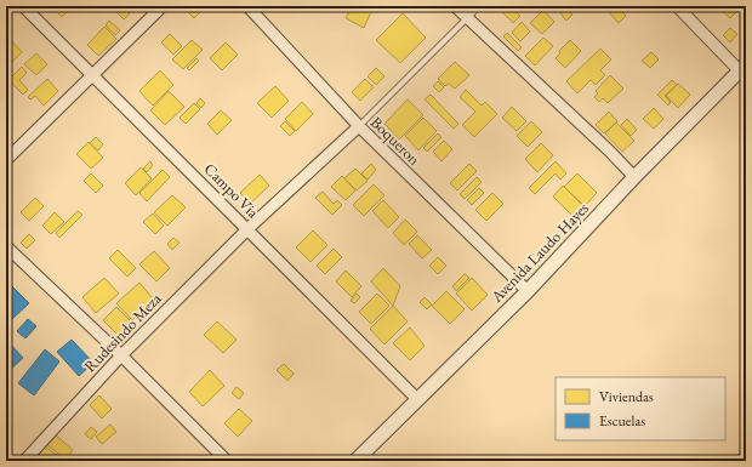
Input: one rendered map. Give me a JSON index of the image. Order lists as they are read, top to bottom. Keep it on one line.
{"streets":{"street":["Boqueron","Campo Via","Avenida Laudo Hayes","Rudesindo Meza"]},"crossings":[["Boqueron","Avenida Laudo Hayes"],["Boqueron","Rudesindo Meza"],["Campo Via","Avenida Laudo Hayes"],["Campo Via","Rudesindo Meza"]],"legend":["Viviendas","Escuelas"]}
